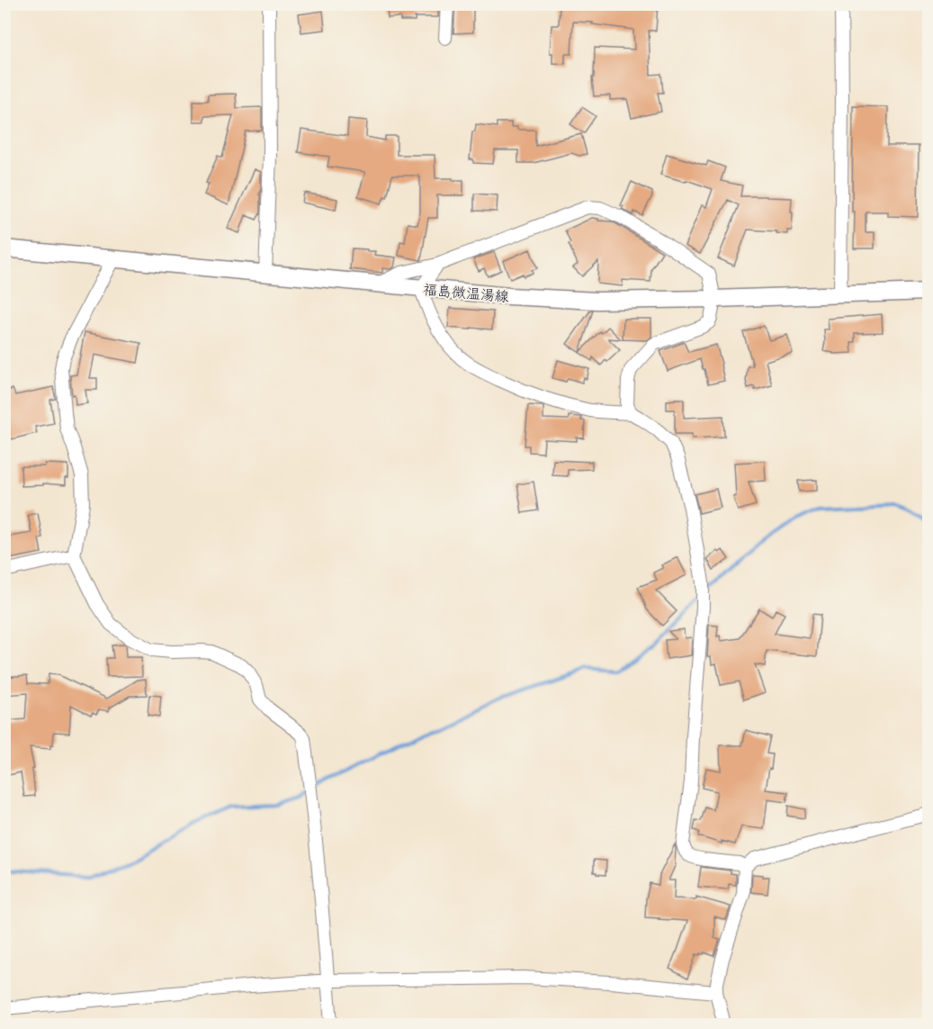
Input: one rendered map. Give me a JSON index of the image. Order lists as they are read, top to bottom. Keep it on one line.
{"streets":{"main road":["福島微温湯線"]}}
